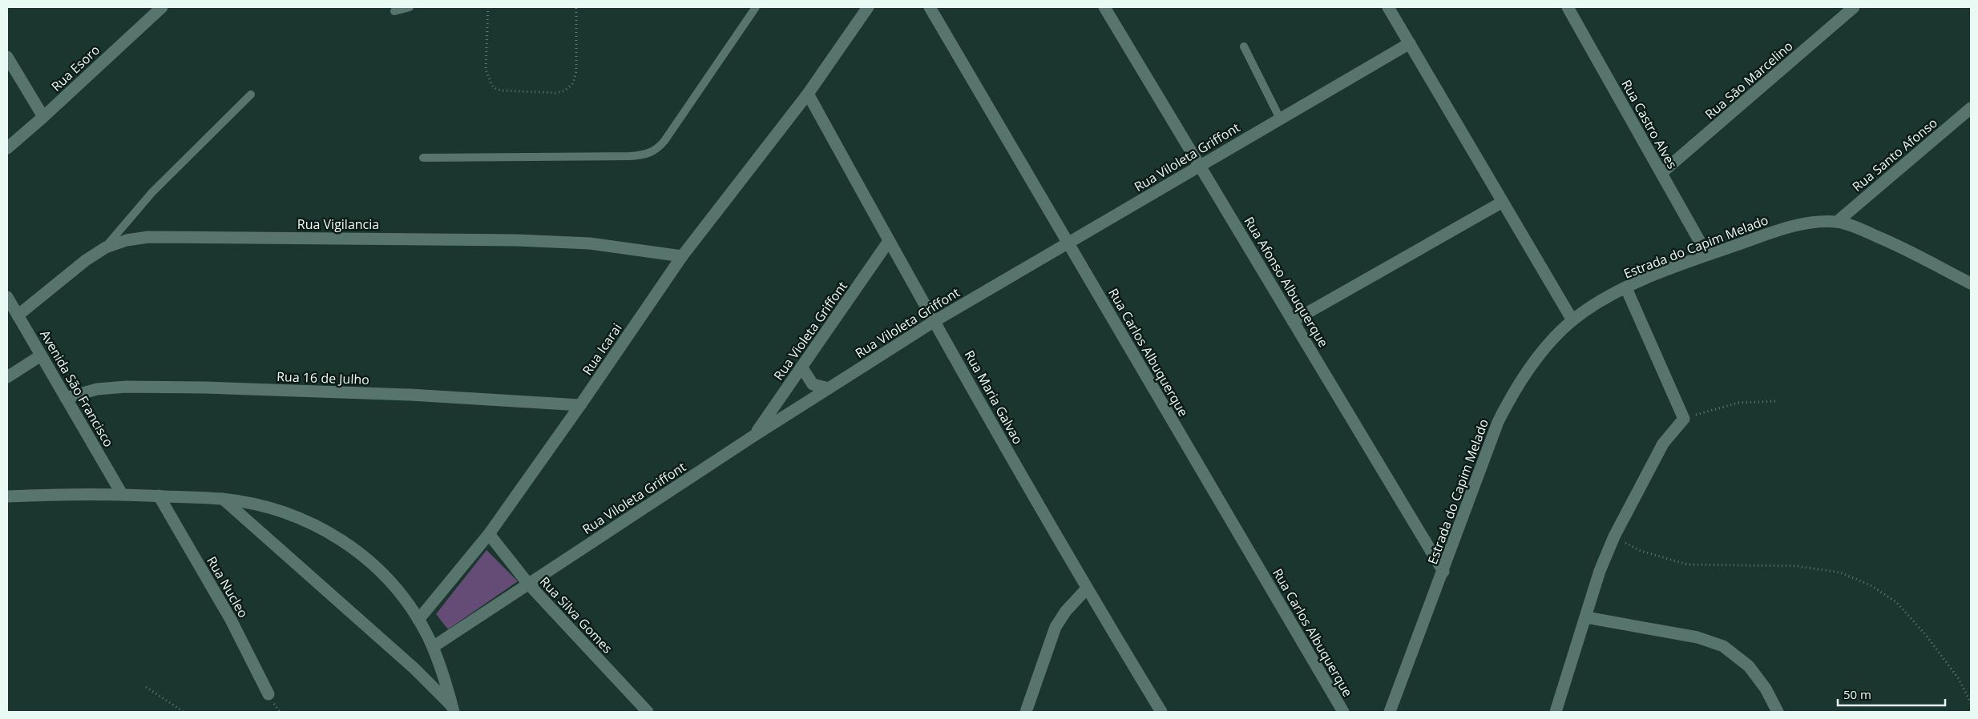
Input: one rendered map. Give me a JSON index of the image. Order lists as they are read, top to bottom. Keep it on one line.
{"streets":{"street":["Rua Esoro","Rua Sāo Marcelino","Rua Castro Alves","Rua Santo Afonso","Rua Viloleta Griffont","Rua Vigilancia","Estrada do Capim Melado","Rua Afonso Albuquerque","Rua Violeta Griffont","Rua Icarai","Rua Carlos Albuquerque","Rua 16 de Julho","Avenida São Francisco","Rua Maria Galvao","Rua Nucleo","Rua Silva Gomes"]},"crossings":[["Rua Sāo Marcelino","Rua Castro Alves"],["Rua Castro Alves","Estrada do Capim Melado"],["Rua Santo Afonso","Estrada do Capim Melado"],["Rua Viloleta Griffont","Rua Afonso Albuquerque"],["Rua Viloleta Griffont","Rua Violeta Griffont"],["Rua Viloleta Griffont","Rua Carlos Albuquerque"],["Rua Viloleta Griffont","Rua Maria Galvao"],["Rua Viloleta Griffont","Rua Silva Gomes"],["Rua Vigilancia","Rua Icarai"],["Rua Vigilancia","Avenida São Francisco"],["Estrada do Capim Melado","Rua Afonso Albuquerque"],["Rua Violeta Griffont","Rua Maria Galvao"],["Rua Icarai","Rua 16 de Julho"],["Rua Icarai","Rua Maria Galvao"],["Rua Icarai","Rua Silva Gomes"],["Rua 16 de Julho","Avenida São Francisco"]],"scale_bar":"50 m"}
